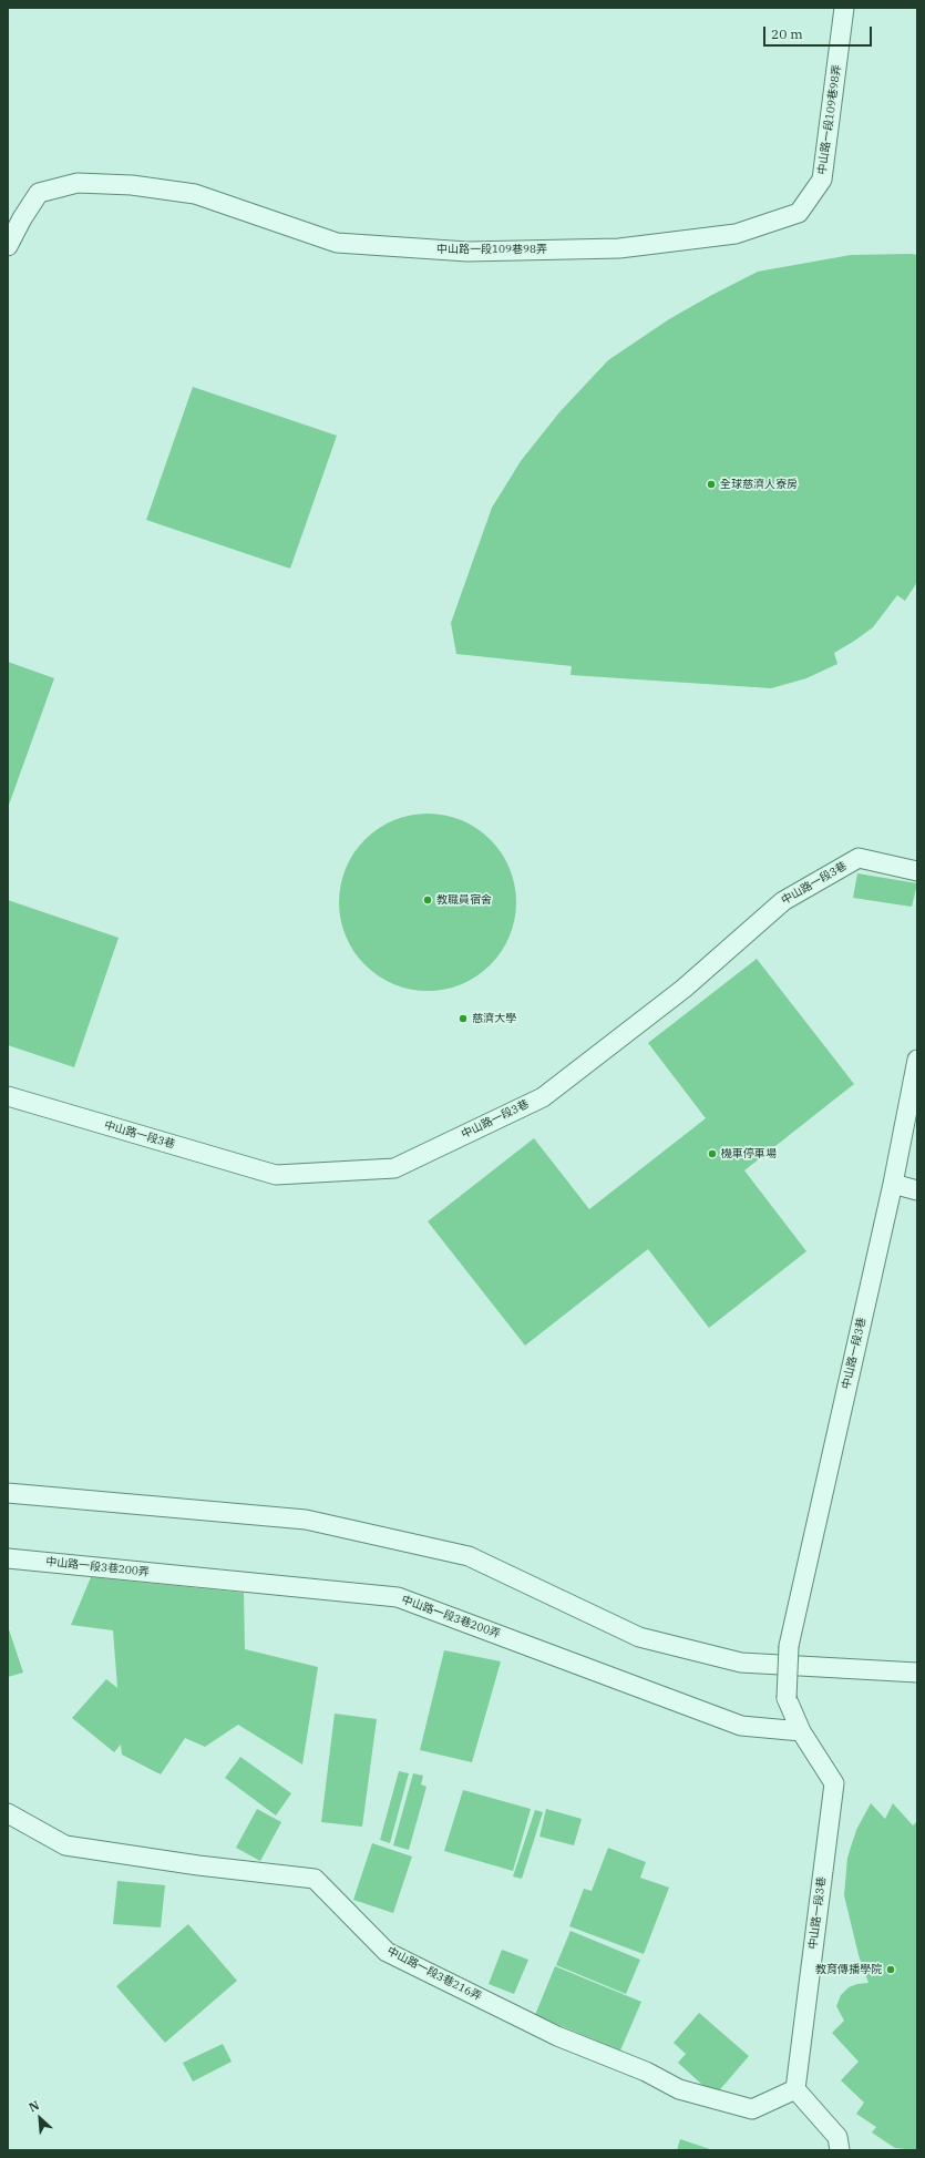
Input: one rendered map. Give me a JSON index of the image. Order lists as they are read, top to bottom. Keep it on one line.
{"streets":{"lane":["中山路一段109巷98弄","中山路一段3巷","中山路一段3巷200弄","中山路一段3巷216弄"]},"crossings":[["中山路一段3巷","中山路一段3巷200弄"],["中山路一段3巷","中山路一段3巷216弄"]],"places":["全球慈濟人寮房","教職員宿舍","慈濟大學","機車停車場","教育傳播學院"],"scale_bar":"20 m","north":"top left"}
